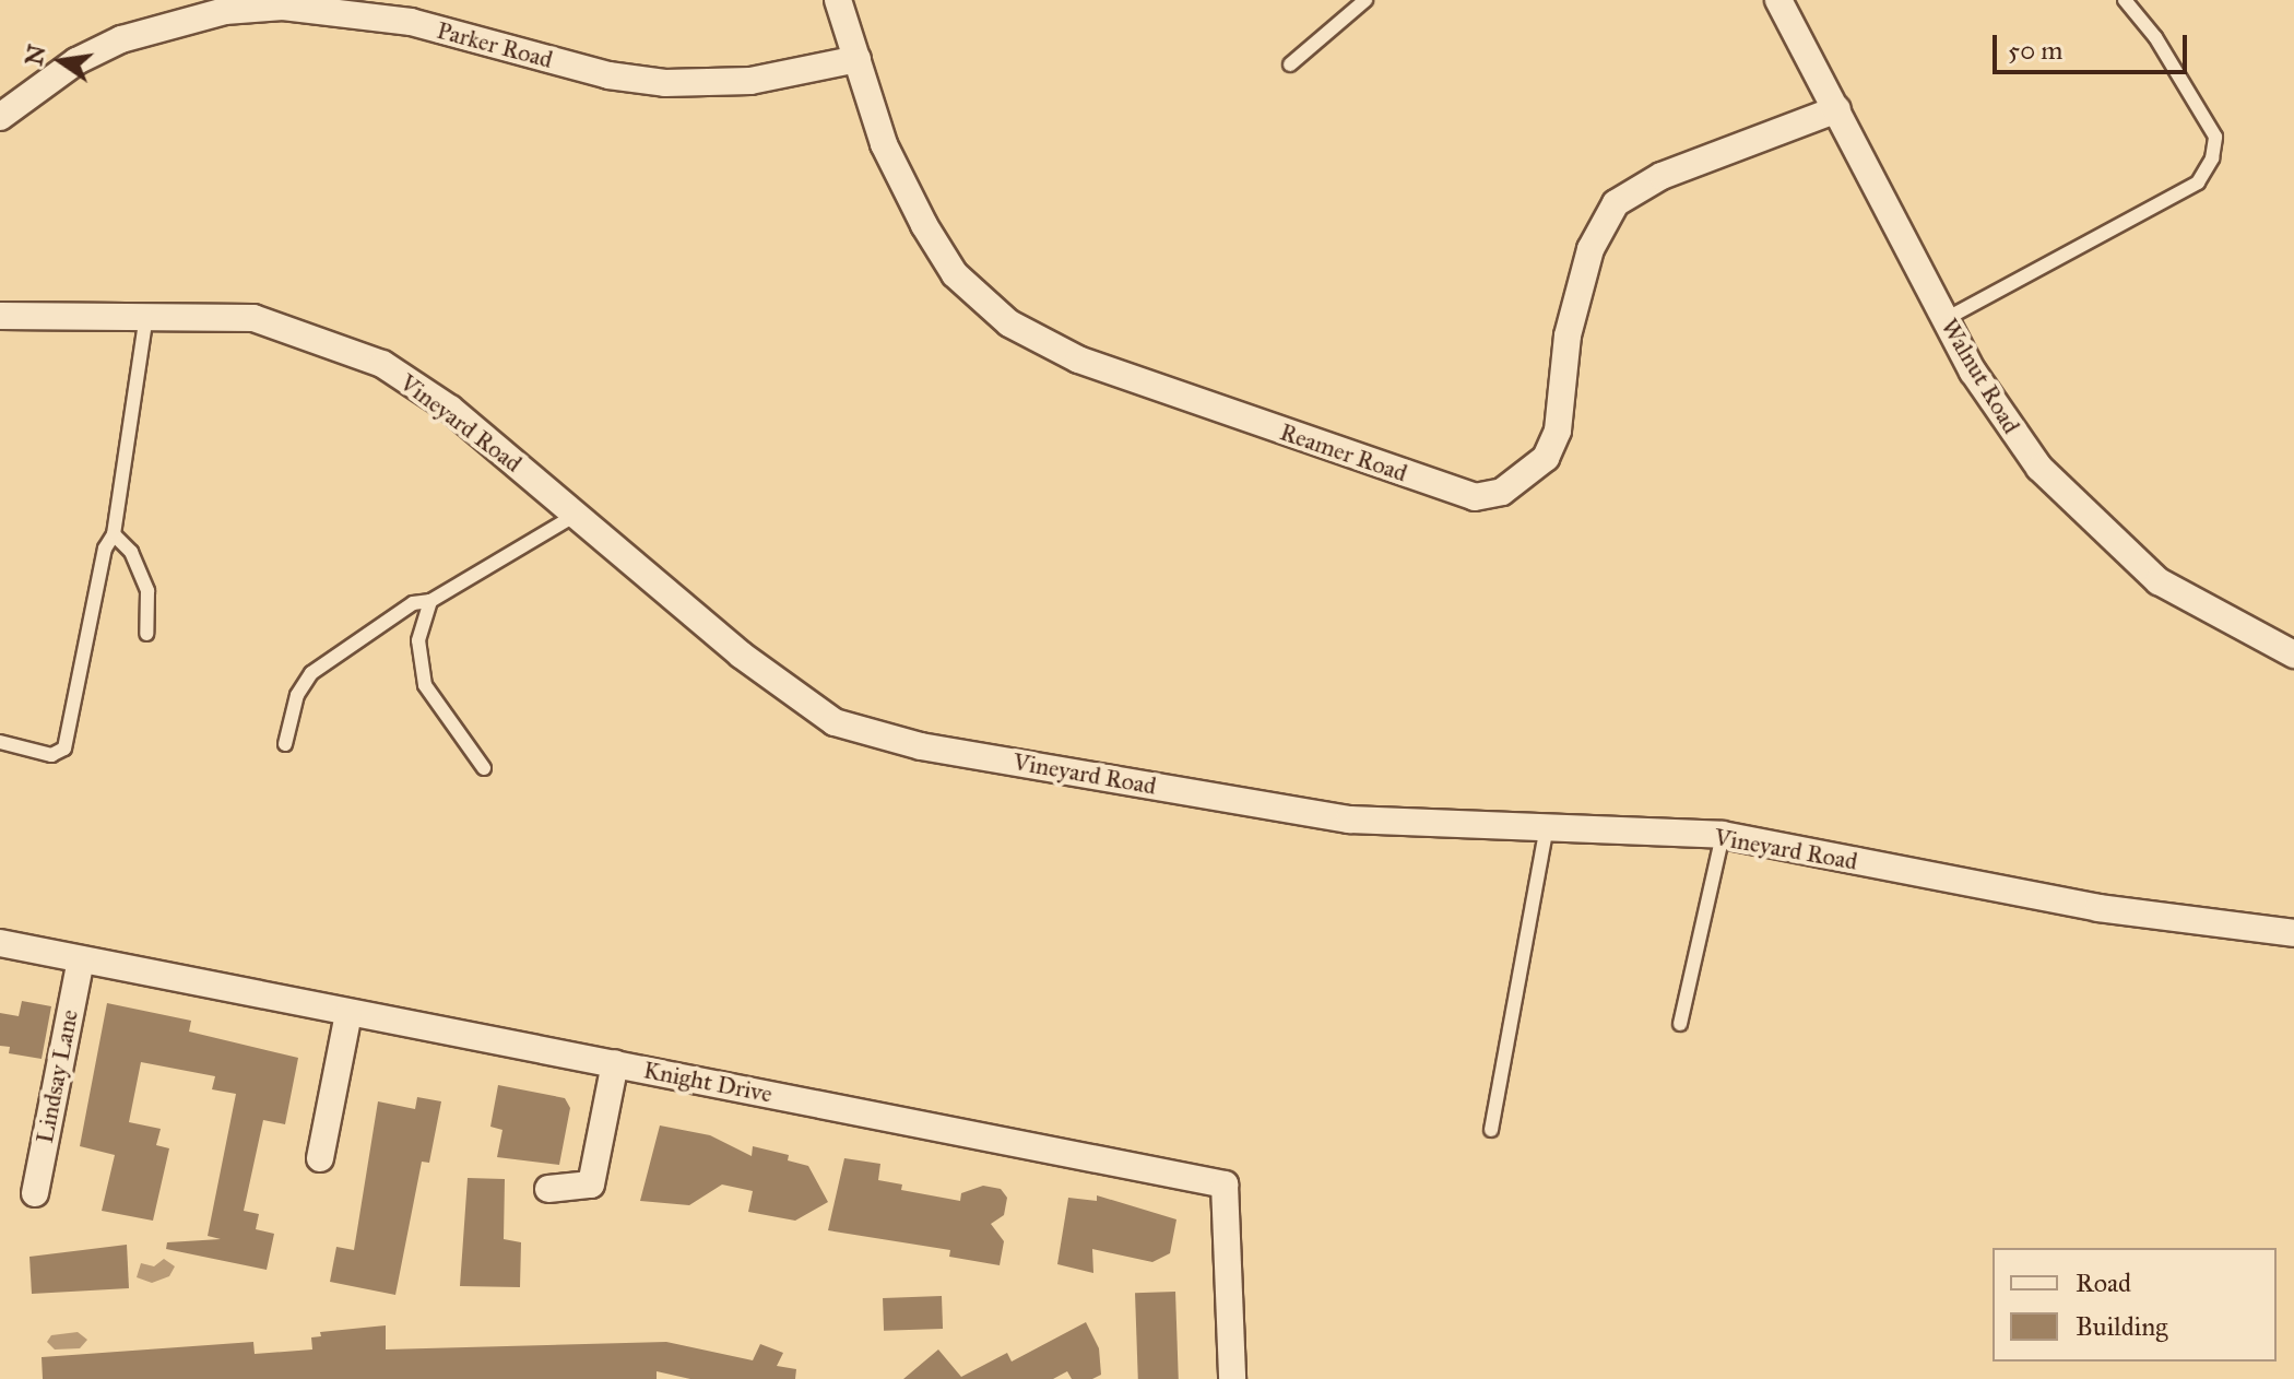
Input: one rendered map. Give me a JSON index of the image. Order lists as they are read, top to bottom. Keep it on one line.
{"streets":{"street":["Parker Road","Walnut Road","Vineyard Road","Reamer Road","Lindsay Lane","Knight Drive"]},"crossings":[["Parker Road","Reamer Road"],["Walnut Road","Reamer Road"],["Lindsay Lane","Knight Drive"]],"legend":["Road","Building"],"scale_bar":"50 m","north":"left"}
